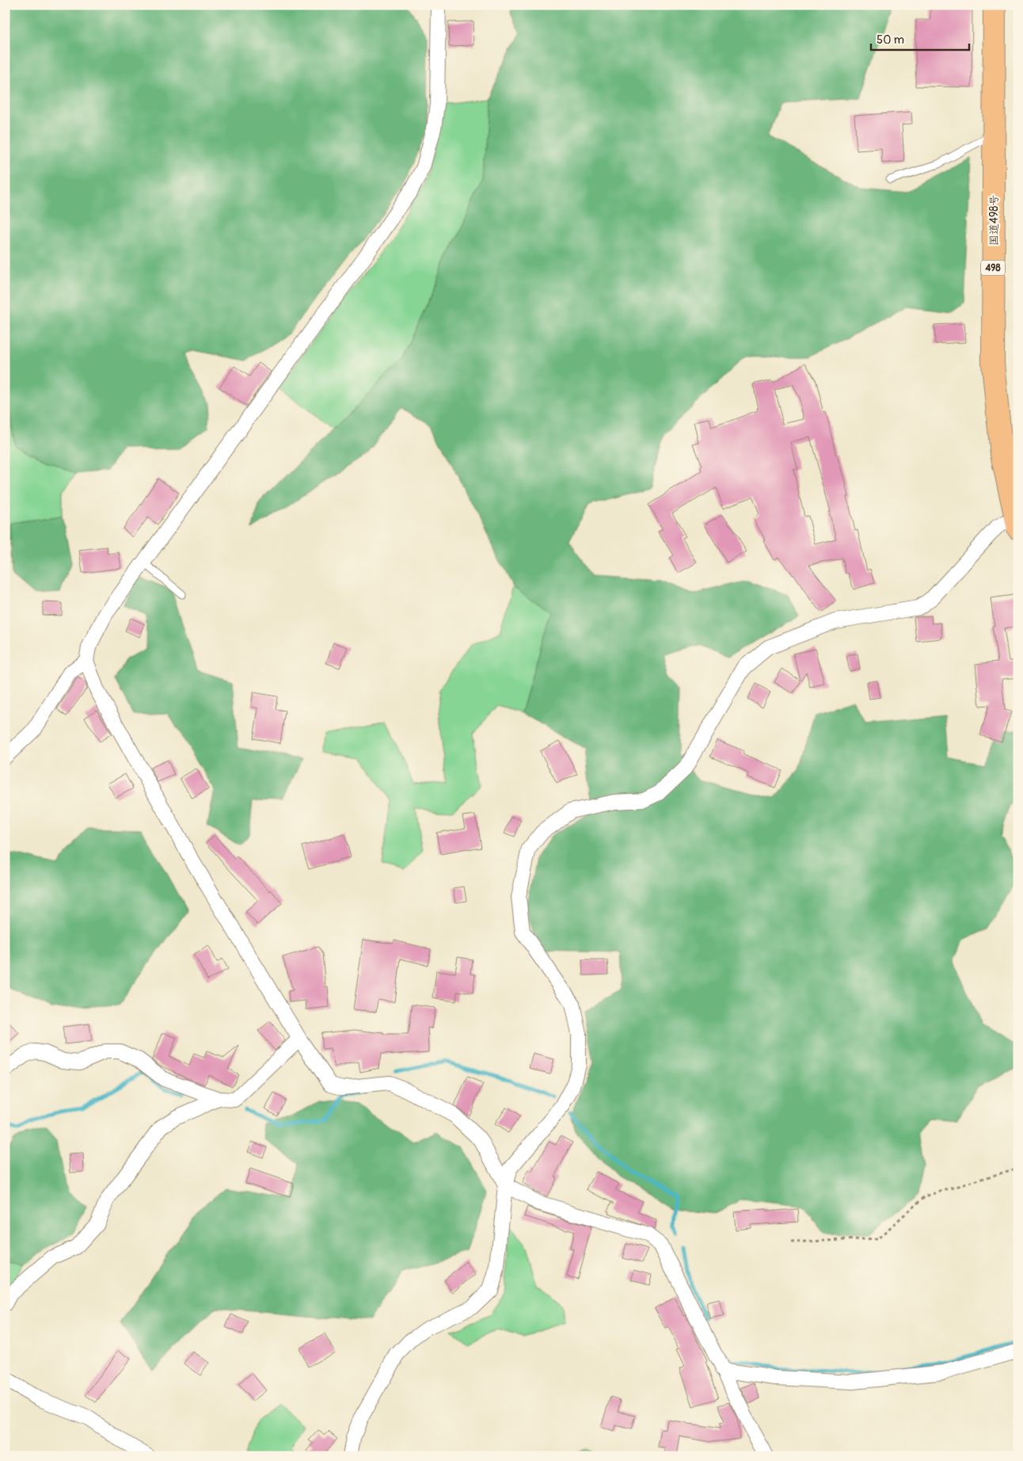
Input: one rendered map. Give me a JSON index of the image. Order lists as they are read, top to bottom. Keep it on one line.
{"streets":{"highway":["国道498号","498"]},"scale_bar":"50 m"}
